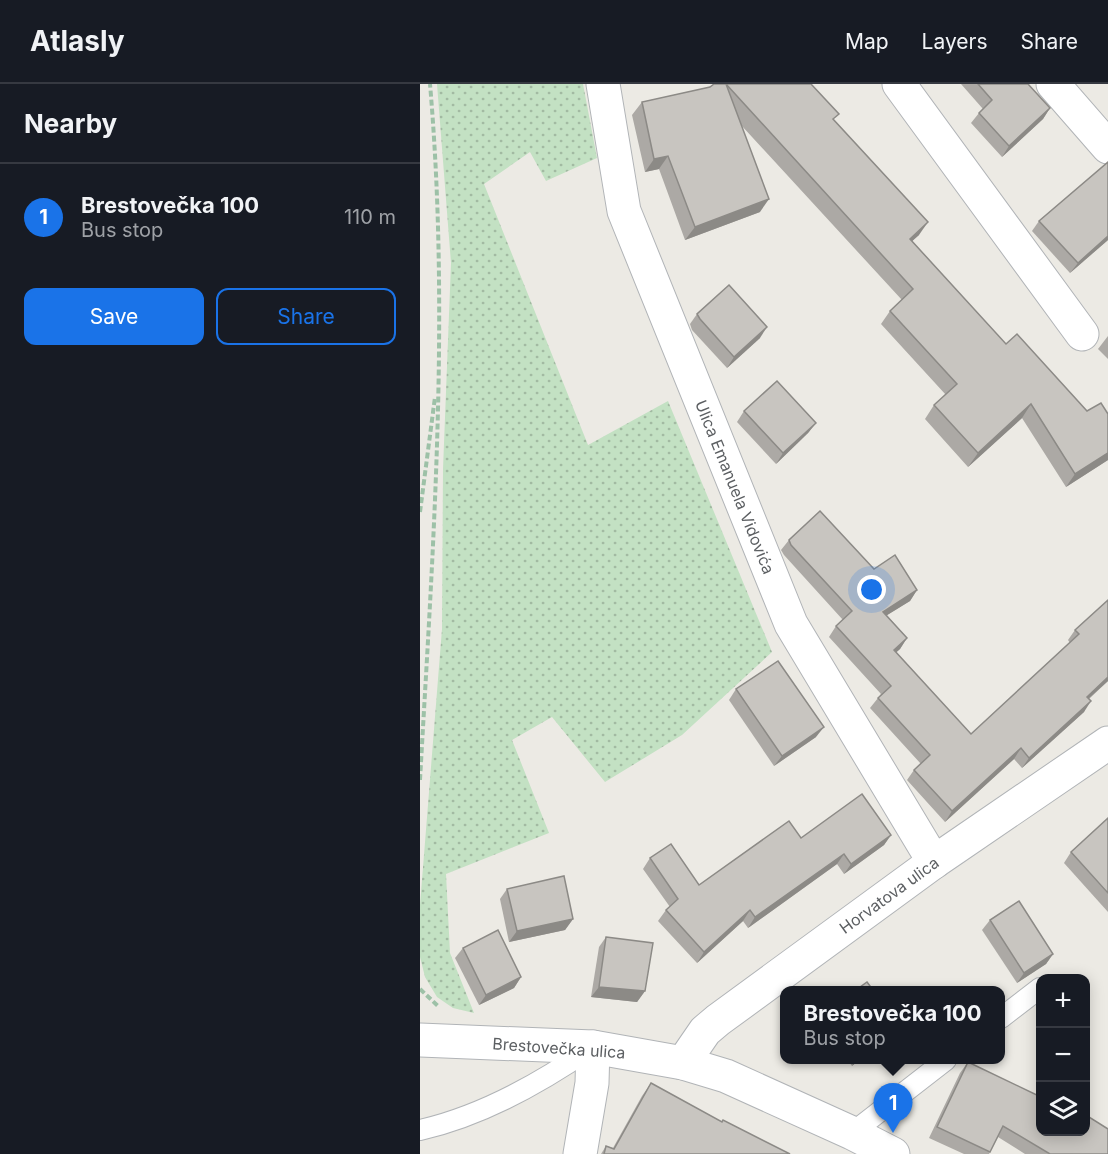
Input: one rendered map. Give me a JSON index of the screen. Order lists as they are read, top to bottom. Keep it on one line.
{"streets":{"street":["Ulica Emanuela Vidovića","Horvatova ulica","Brestovečka ulica"]},"crossings":[["Ulica Emanuela Vidovića","Horvatova ulica"],["Horvatova ulica","Brestovečka ulica"]],"page":{"header":"Atlasly","nav":["Map","Layers","Share"],"heading":"Nearby","list":[{"mark":"1","name":"Brestovečka 100","note":"Bus stop","value":"110 m"}],"buttons":["Save","Share"],"map_buttons":["+","−"],"popup":["Brestovečka 100","Bus stop"],"pins":"1"}}
